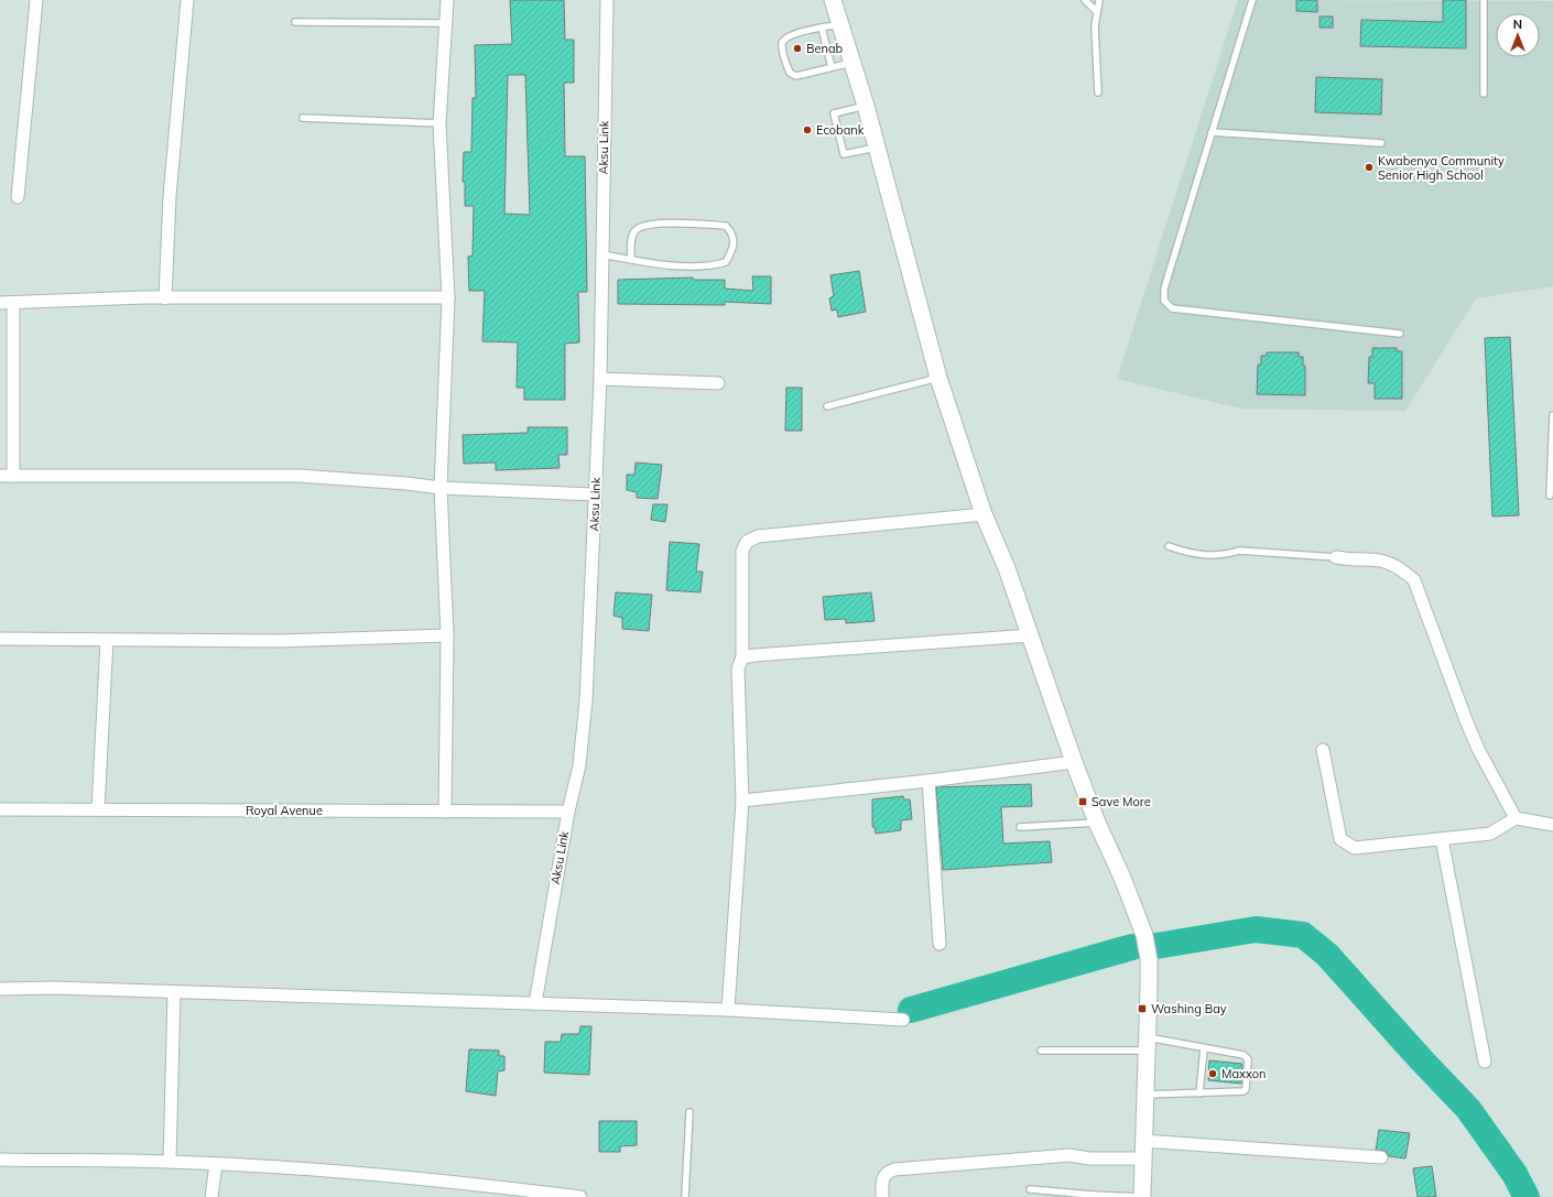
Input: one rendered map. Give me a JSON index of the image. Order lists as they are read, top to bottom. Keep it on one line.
{"streets":{"street":["Aksu Link","Royal Avenue"]},"crossings":[["Aksu Link","Royal Avenue"]],"places":{"other":["Benab","Ecobank","Kwabenya Community Senior High School","Maxxon"],"transit":["Save More","Washing Bay"]},"north":"top"}
